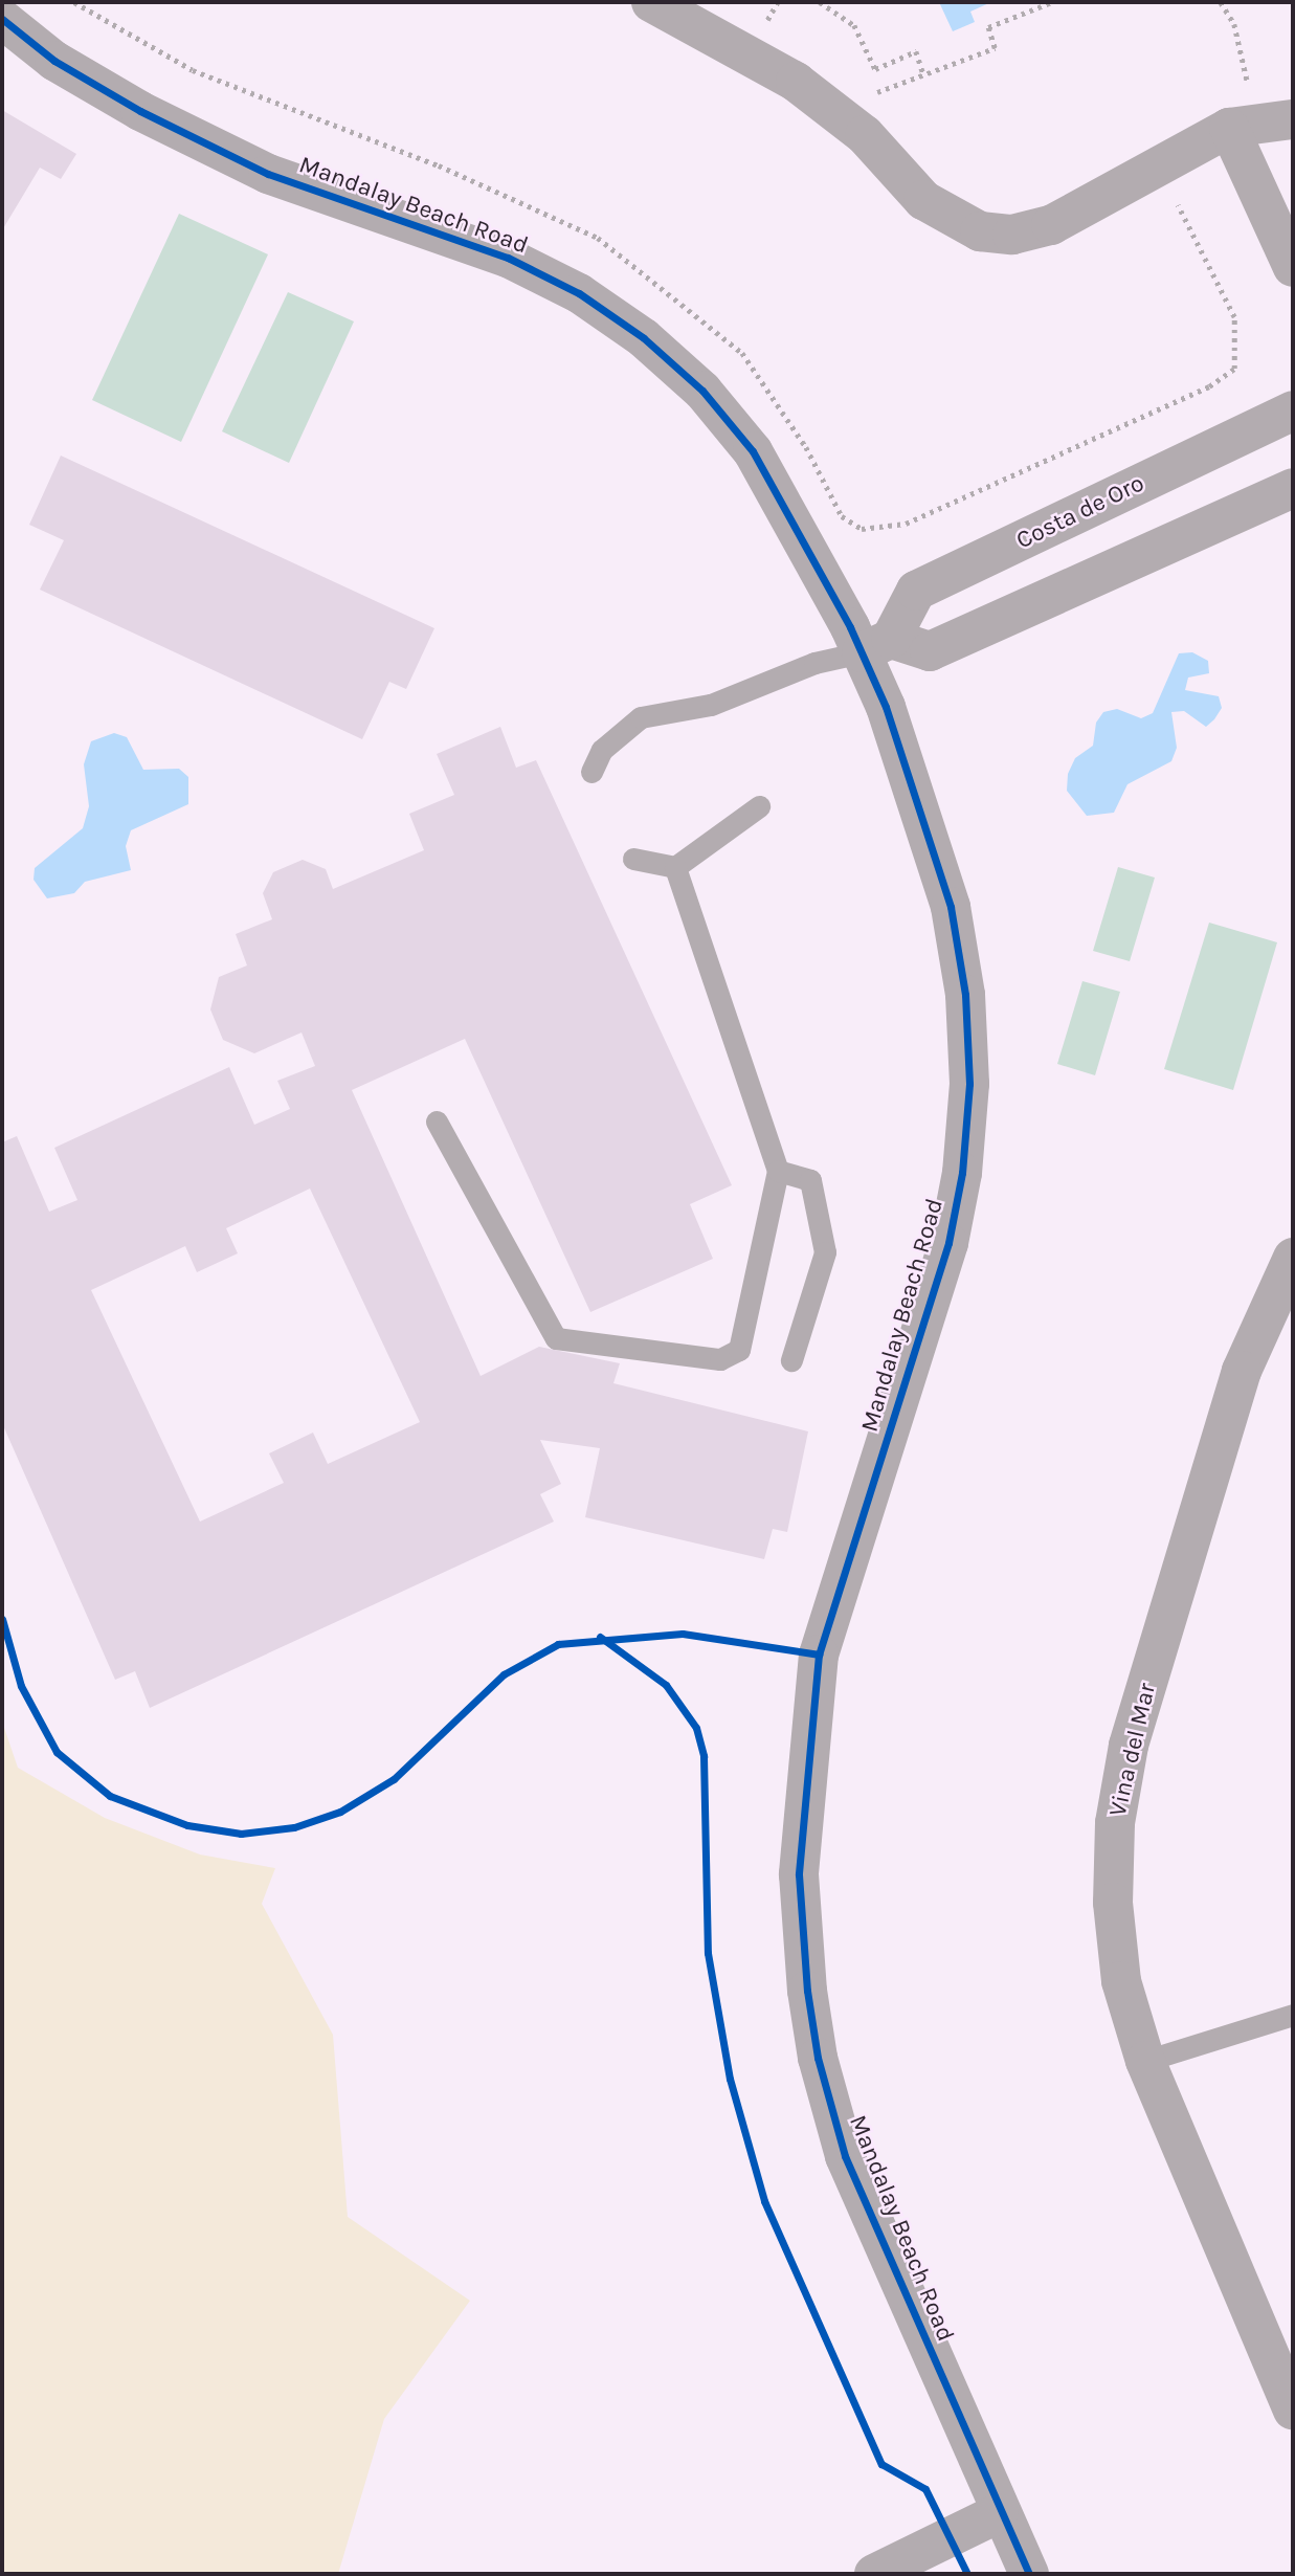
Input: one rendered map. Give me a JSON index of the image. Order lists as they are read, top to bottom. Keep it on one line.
{"streets":{"street":["Mandalay Beach Road","Costa de Oro","Vina del Mar"]},"crossings":[["Mandalay Beach Road","Costa de Oro"]]}
